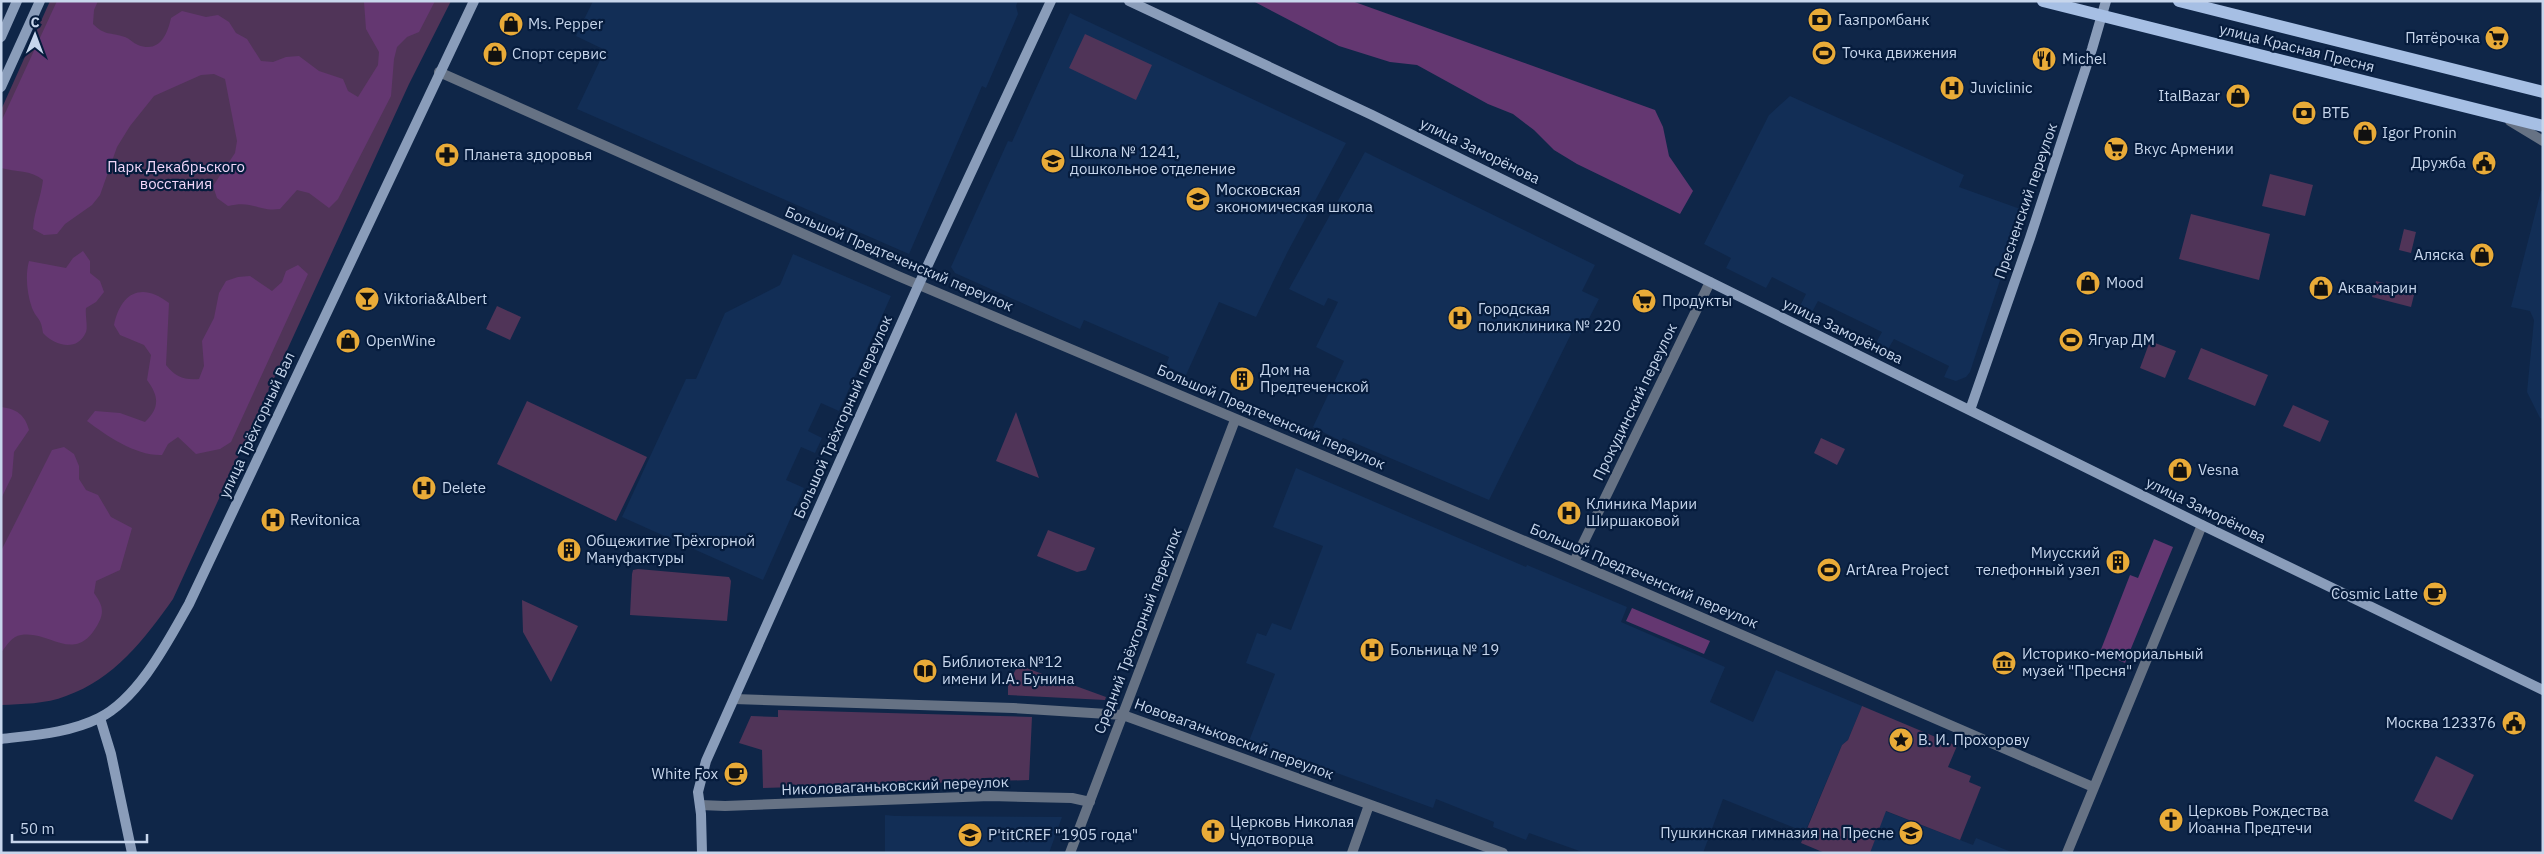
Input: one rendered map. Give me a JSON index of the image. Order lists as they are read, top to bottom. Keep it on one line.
{"streets":{"main road":["улица Красная Пресня"],"street":["улица Заморёнова","Пресненский переулок","Большой Предтеченский переулок","Прокудинский переулок","Большой Трёхгорный переулок","улица Трёхгорный Вал","Средний Трёхгорный переулок","Нововаганьковский переулок","Николоваганьковский переулок"]},"crossings":[["улица Красная Пресня","Пресненский переулок"],["улица Заморёнова","Пресненский переулок"],["улица Заморёнова","Прокудинский переулок"],["Большой Предтеченский переулок","Прокудинский переулок"],["Большой Предтеченский переулок","Большой Трёхгорный переулок"],["Большой Предтеченский переулок","улица Трёхгорный Вал"],["Большой Предтеченский переулок","Средний Трёхгорный переулок"],["Большой Трёхгорный переулок","Нововаганьковский переулок"],["Большой Трёхгорный переулок","Николоваганьковский переулок"],["Средний Трёхгорный переулок","Нововаганьковский переулок"],["Средний Трёхгорный переулок","Николоваганьковский переулок"]],"parks":["Парк Декабрьского восстания"],"places":{"bank":["Газпромбанк","ВТБ"],"shop":["Ms. Pepper","Спорт сервис","ItalBazar","Igor Pronin","Аляска","Mood","Аквамарин","OpenWine","Vesna"],"supermarket":["Пятёрочка","Вкус Армении","Продукты"],"sports":["Точка движения","Ягуар ДМ","ArtArea Project"],"restaurant":["Michel"],"hospital":["Juviclinic","Городская поликлиника № 220","Delete","Клиника Марии Ширшаковой","Revitonica","Больница № 19"],"pharmacy":["Планета здоровья"],"school or university":["Школа № 1241, дошкольное отделение","Московская экономическая школа","Пушкинская гимназия на Пресне","P'titCREF \"1905 года\""],"public building":["Дружба","Москва 123376"],"bar":["Viktoria&Albert"],"building":["Дом на Предтеченской","Общежитие Трёхгорной Мануфактуры","Миусский телефонный узел"],"cafe":["Cosmic Latte","White Fox"],"museum":["Историко-мемориальный музей \"Пресня\""],"library":["Библиотека №12 имени И.А. Бунина"],"place":["В. И. Прохорову"],"church":["Церковь Рождества Иоанна Предтечи","Церковь Николая Чудотворца"]},"scale_bar":"50 m","north":"top"}
